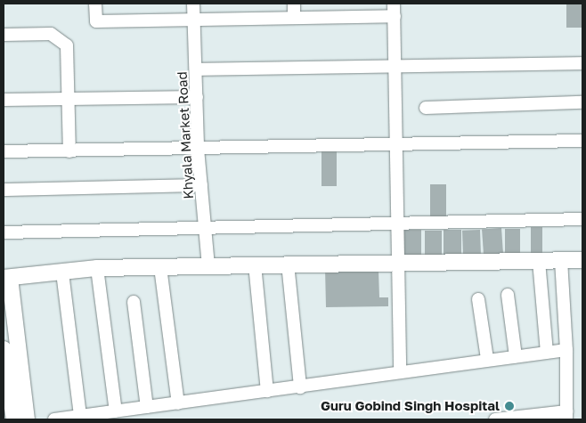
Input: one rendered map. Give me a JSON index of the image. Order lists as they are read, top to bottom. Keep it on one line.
{"streets":{"street":["Khyala Market Road"]},"places":["Guru Gobind Singh Hospital"]}
